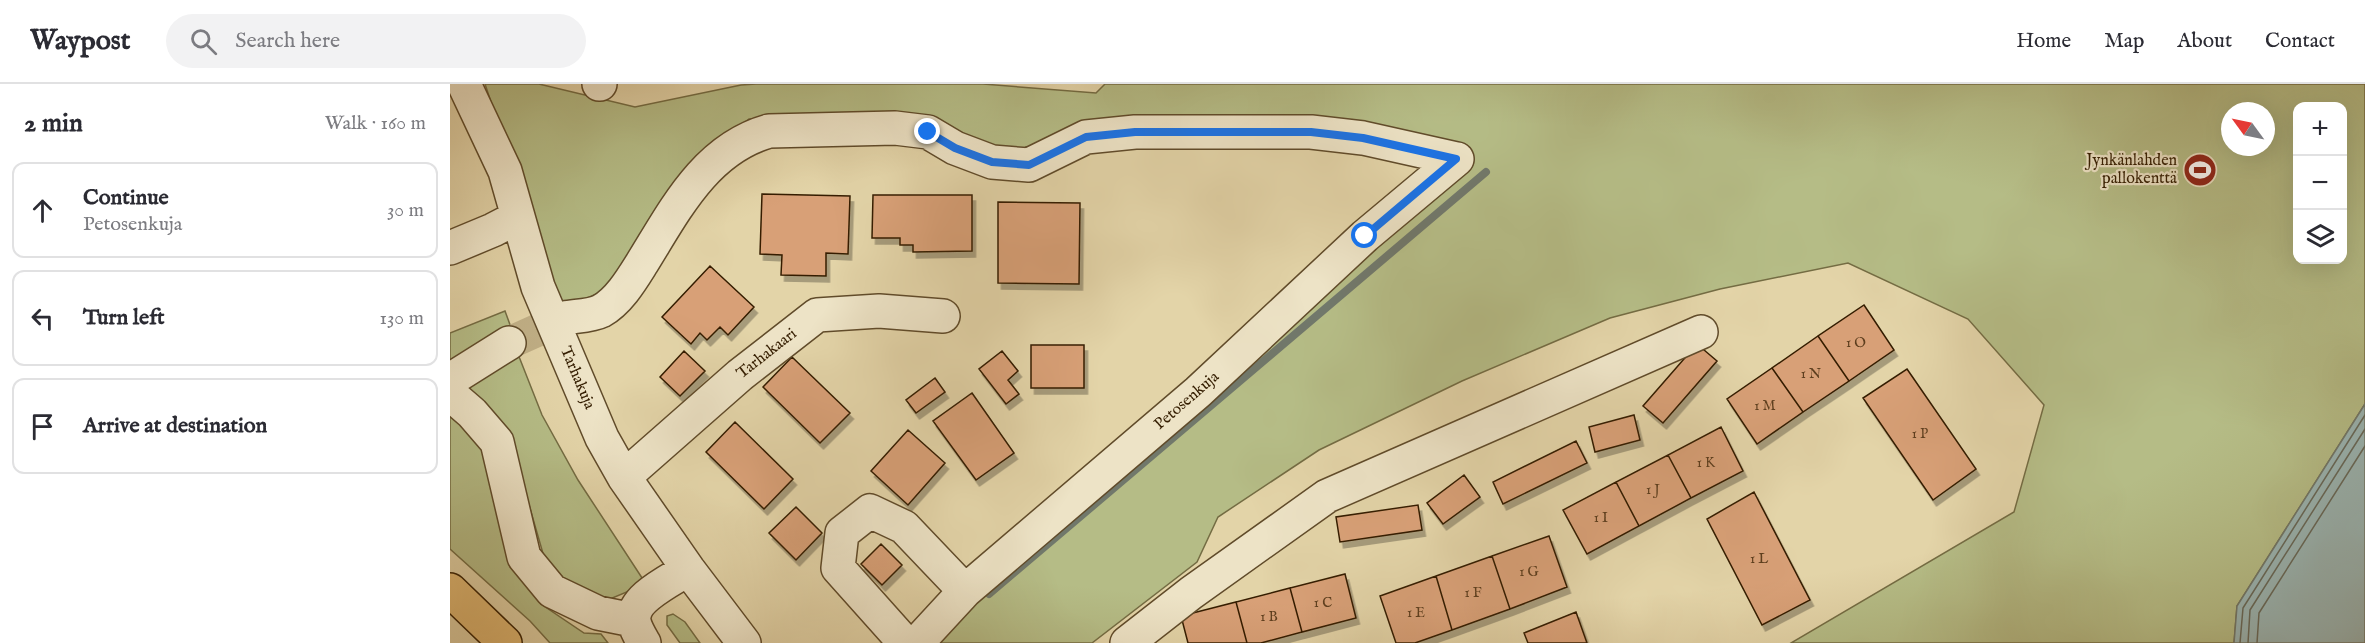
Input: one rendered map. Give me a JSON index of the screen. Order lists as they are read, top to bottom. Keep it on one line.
{"streets":{"street":["Tarhakaari","Tarhakuja","Petosenkuja"]},"crossings":[["Tarhakaari","Tarhakuja"]],"places":{"sports":["Jynkänlahden pallokenttä"]},"house_numbers":["1 O","1 N","1 M","1 P","1 K","1 J","1 I","1 L","1 G","1 F","1 C","1 E","1 B"],"north":"top left","page":{"header":"Waypost","search":"Search here","nav":["Home","Map","About","Contact"],"heading":["2 min","Walk · 160 m"],"map_buttons":["+","−"],"list":[["Continue","Petosenkuja","30 m"],["Turn left","130 m"],"Arrive at destination"]}}
